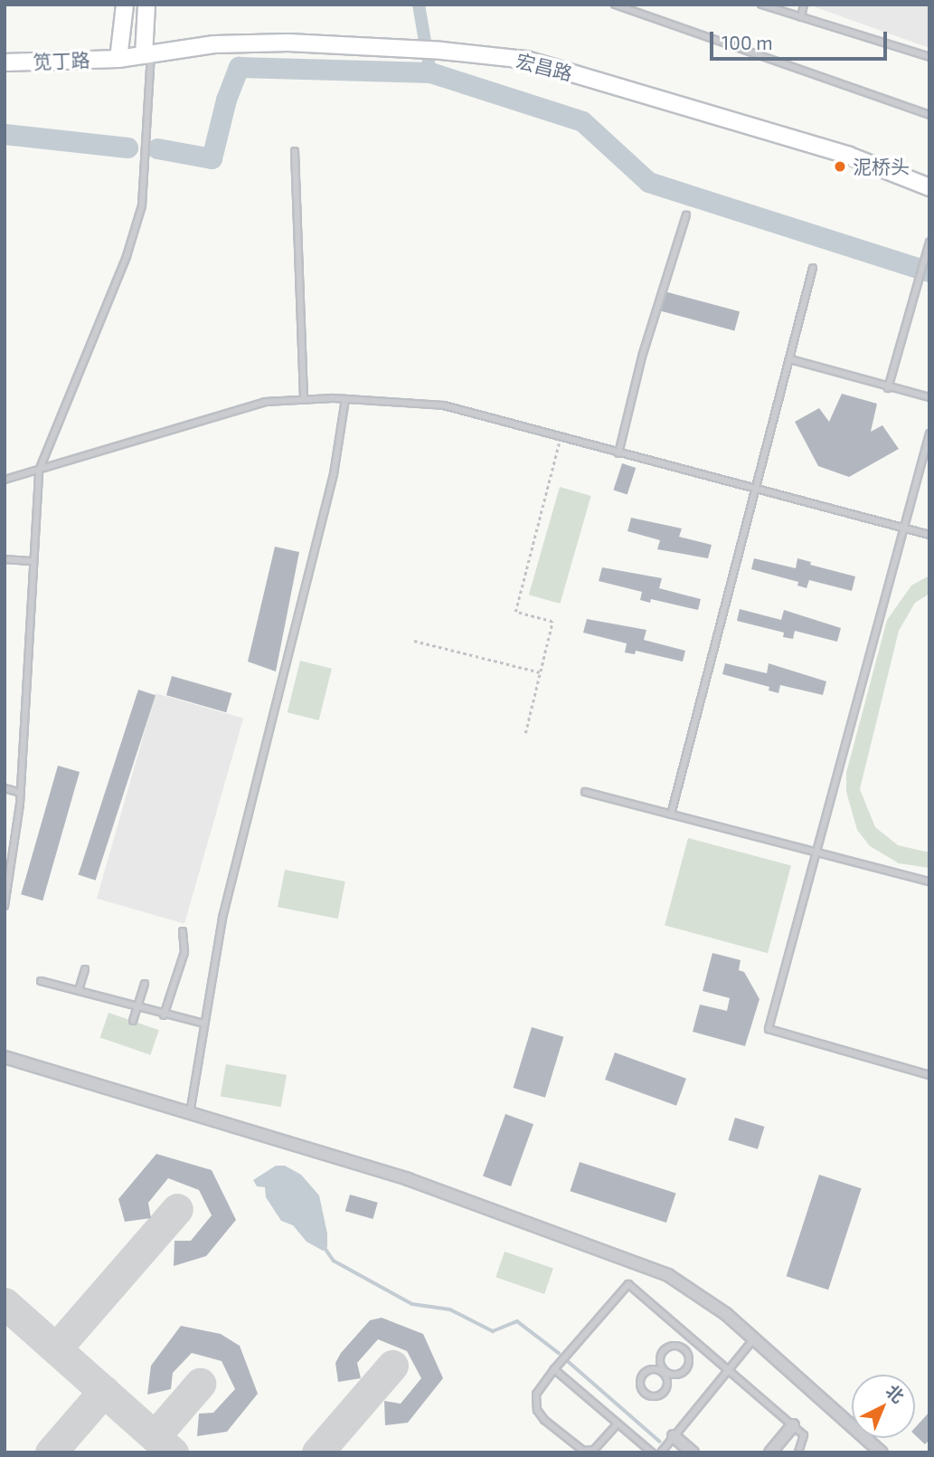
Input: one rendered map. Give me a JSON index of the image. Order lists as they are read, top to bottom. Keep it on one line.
{"streets":{"street":["笕丁路","宏昌路"]},"crossings":[["笕丁路","宏昌路"]],"places":["泥桥头"],"scale_bar":"100 m","north":"top right"}
